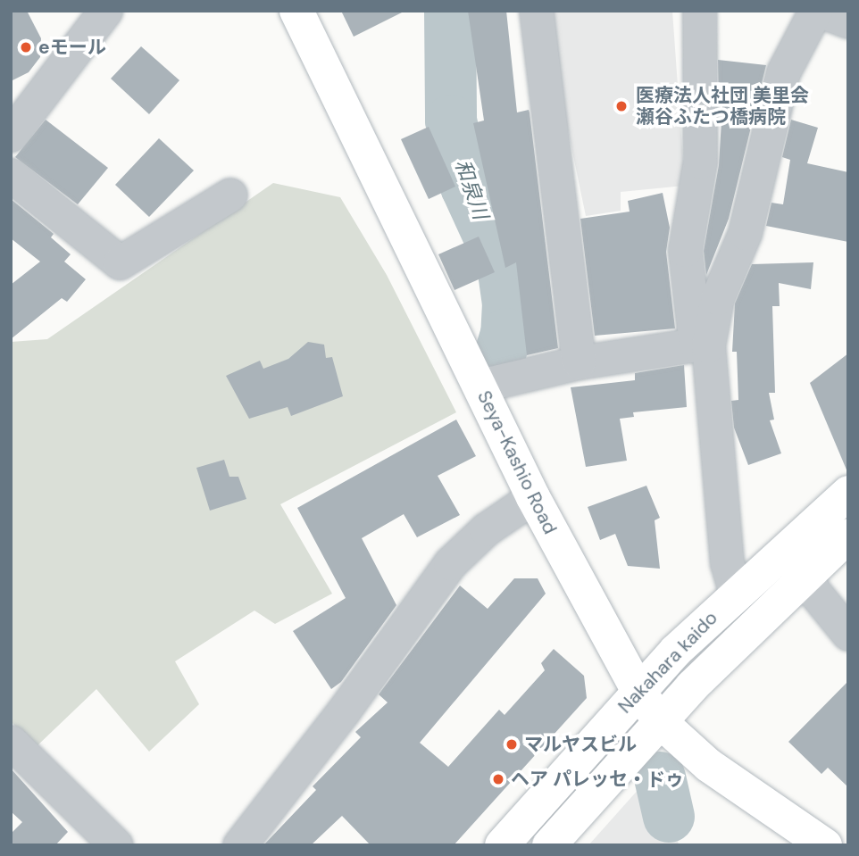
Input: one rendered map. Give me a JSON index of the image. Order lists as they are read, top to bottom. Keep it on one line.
{"streets":{"main road":["Seya-Kashio Road","Nakahara kaido"]},"crossings":[["Seya-Kashio Road","Nakahara kaido"]],"water":["和泉川"],"places":["eモール","医療法人社団 美里会 瀬谷ふたつ橋病院","マルヤスビル","ヘア パレッセ・ドゥ"]}
